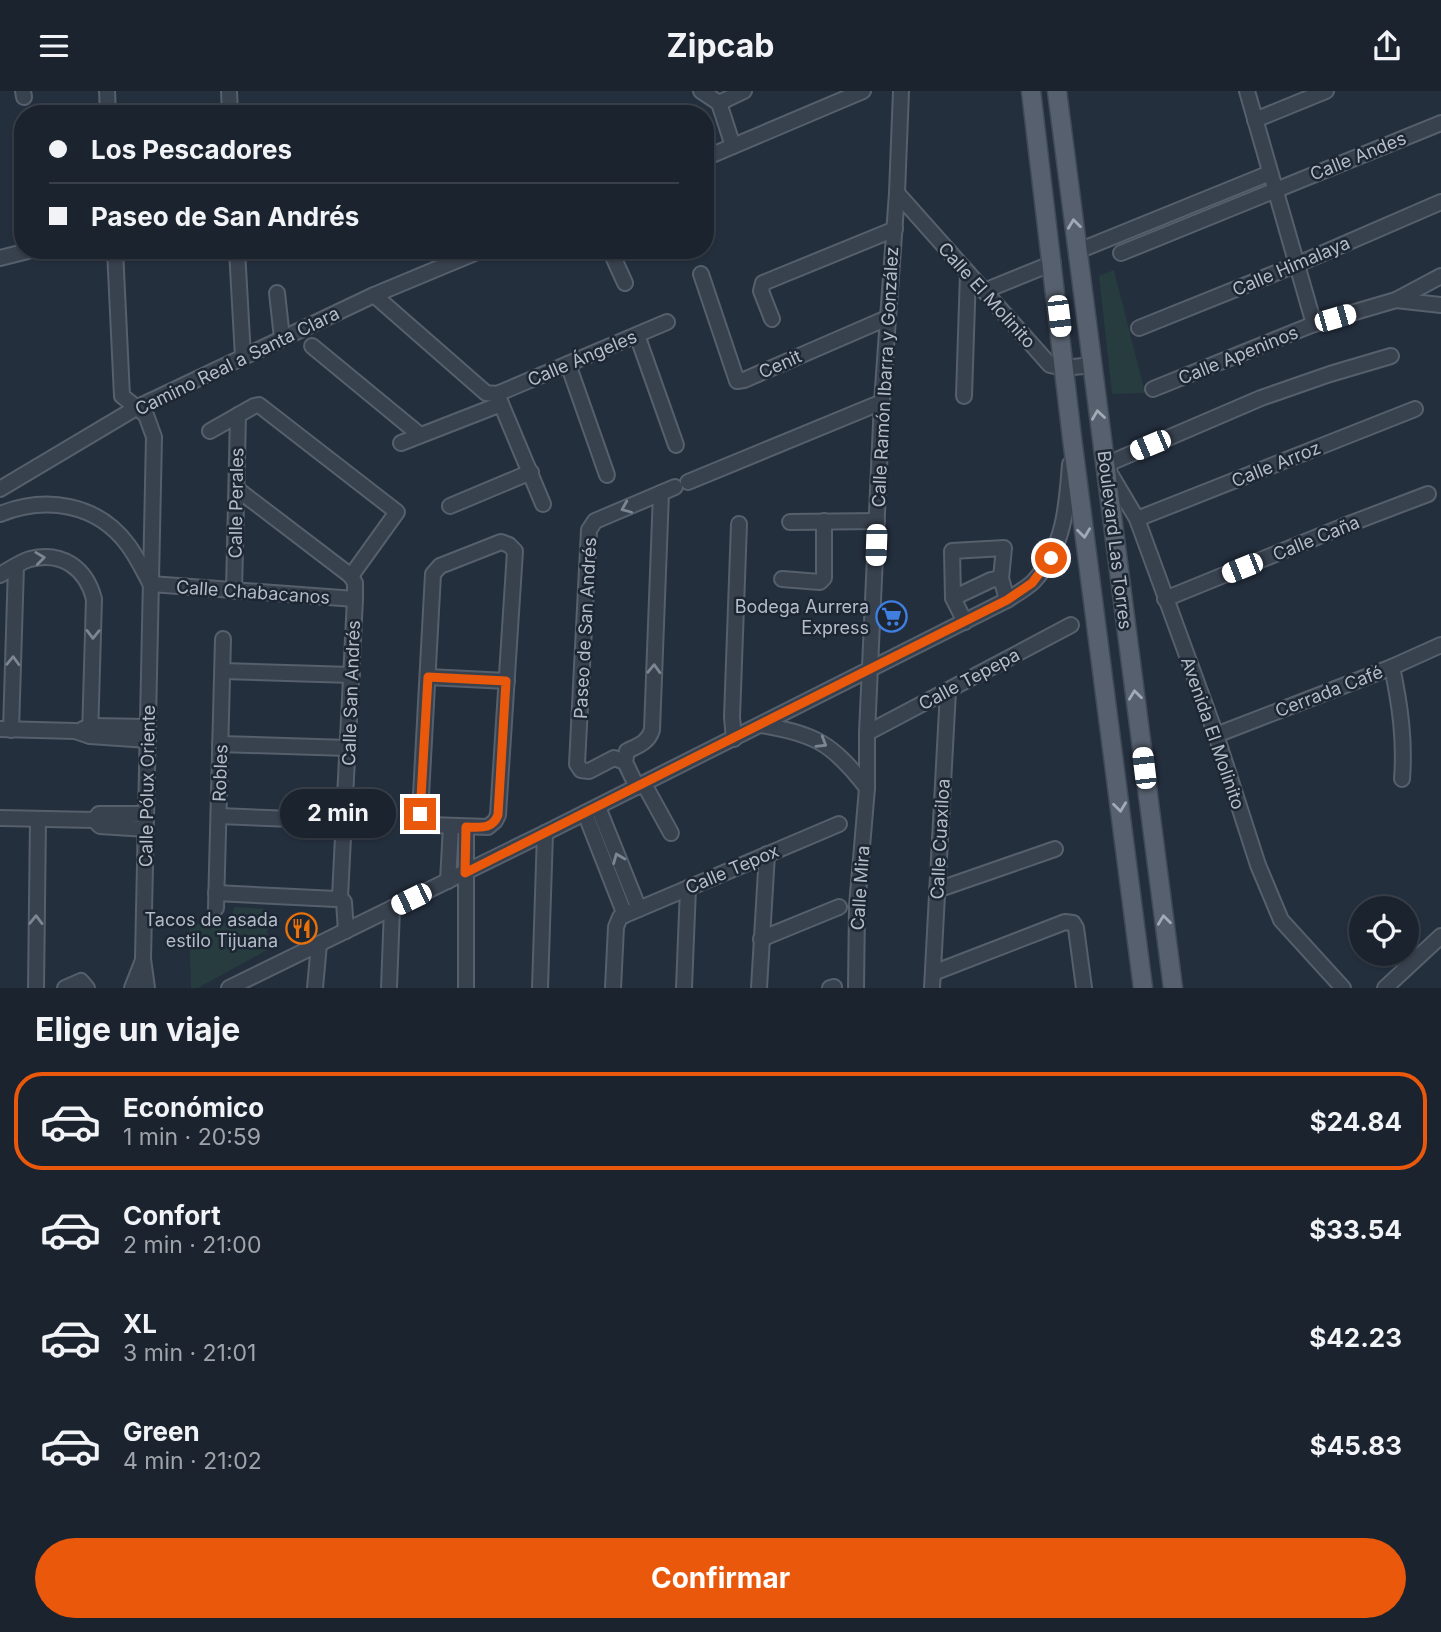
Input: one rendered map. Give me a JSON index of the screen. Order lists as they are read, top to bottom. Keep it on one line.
{"streets":{"main road":["Boulevard Las Torres"],"street":["Calle Andes","Calle Himalaya","Calle El Molinito","Calle Apeninos","Calle Ángeles","Camino Real a Santa Clara","Cenit","Calle Ramón Ibarra y González","Calle Arroz","Calle Perales","Calle Caña","Calle Chabacanos","Paseo de San Andrés","Calle Tepepa","Cerrada Café","Calle San Andrés","Avenida El Molinito","Robles","Calle Pólux Oriente","Calle Cuaxiloa","Calle Tepox","Calle Mira"]},"crossings":[["Calle El Molinito","Calle Ramón Ibarra y González"],["Calle El Molinito","Boulevard Las Torres"],["Camino Real a Santa Clara","Calle Pólux Oriente"],["Cenit","Calle Ramón Ibarra y González"],["Calle Ramón Ibarra y González","Calle Tepepa"],["Calle Ramón Ibarra y González","Calle Mira"],["Calle Arroz","Avenida El Molinito"],["Calle Perales","Calle Chabacanos"],["Calle Caña","Avenida El Molinito"],["Boulevard Las Torres","Avenida El Molinito"],["Calle Chabacanos","Calle San Andrés"],["Calle Chabacanos","Calle Pólux Oriente"],["Calle Tepepa","Calle Cuaxiloa"],["Cerrada Café","Avenida El Molinito"],["Calle San Andrés","Robles"]],"places":{"supermarket":["Bodega Aurrera Express"],"restaurant":["Tacos de asada estilo Tijuana"]},"page":{"header":"Zipcab","banner":["Los Pescadores","Paseo de San Andrés"],"bubble":"2 min","heading":"Elige un viaje","list":[{"name":"Económico","note":"1 min · 20:59","value":"$24.84"},{"name":"Confort","note":"2 min · 21:00","value":"$33.54"},{"name":"XL","note":"3 min · 21:01","value":"$42.23"},{"name":"Green","note":"4 min · 21:02","value":"$45.83"}],"buttons":"Confirmar"}}
